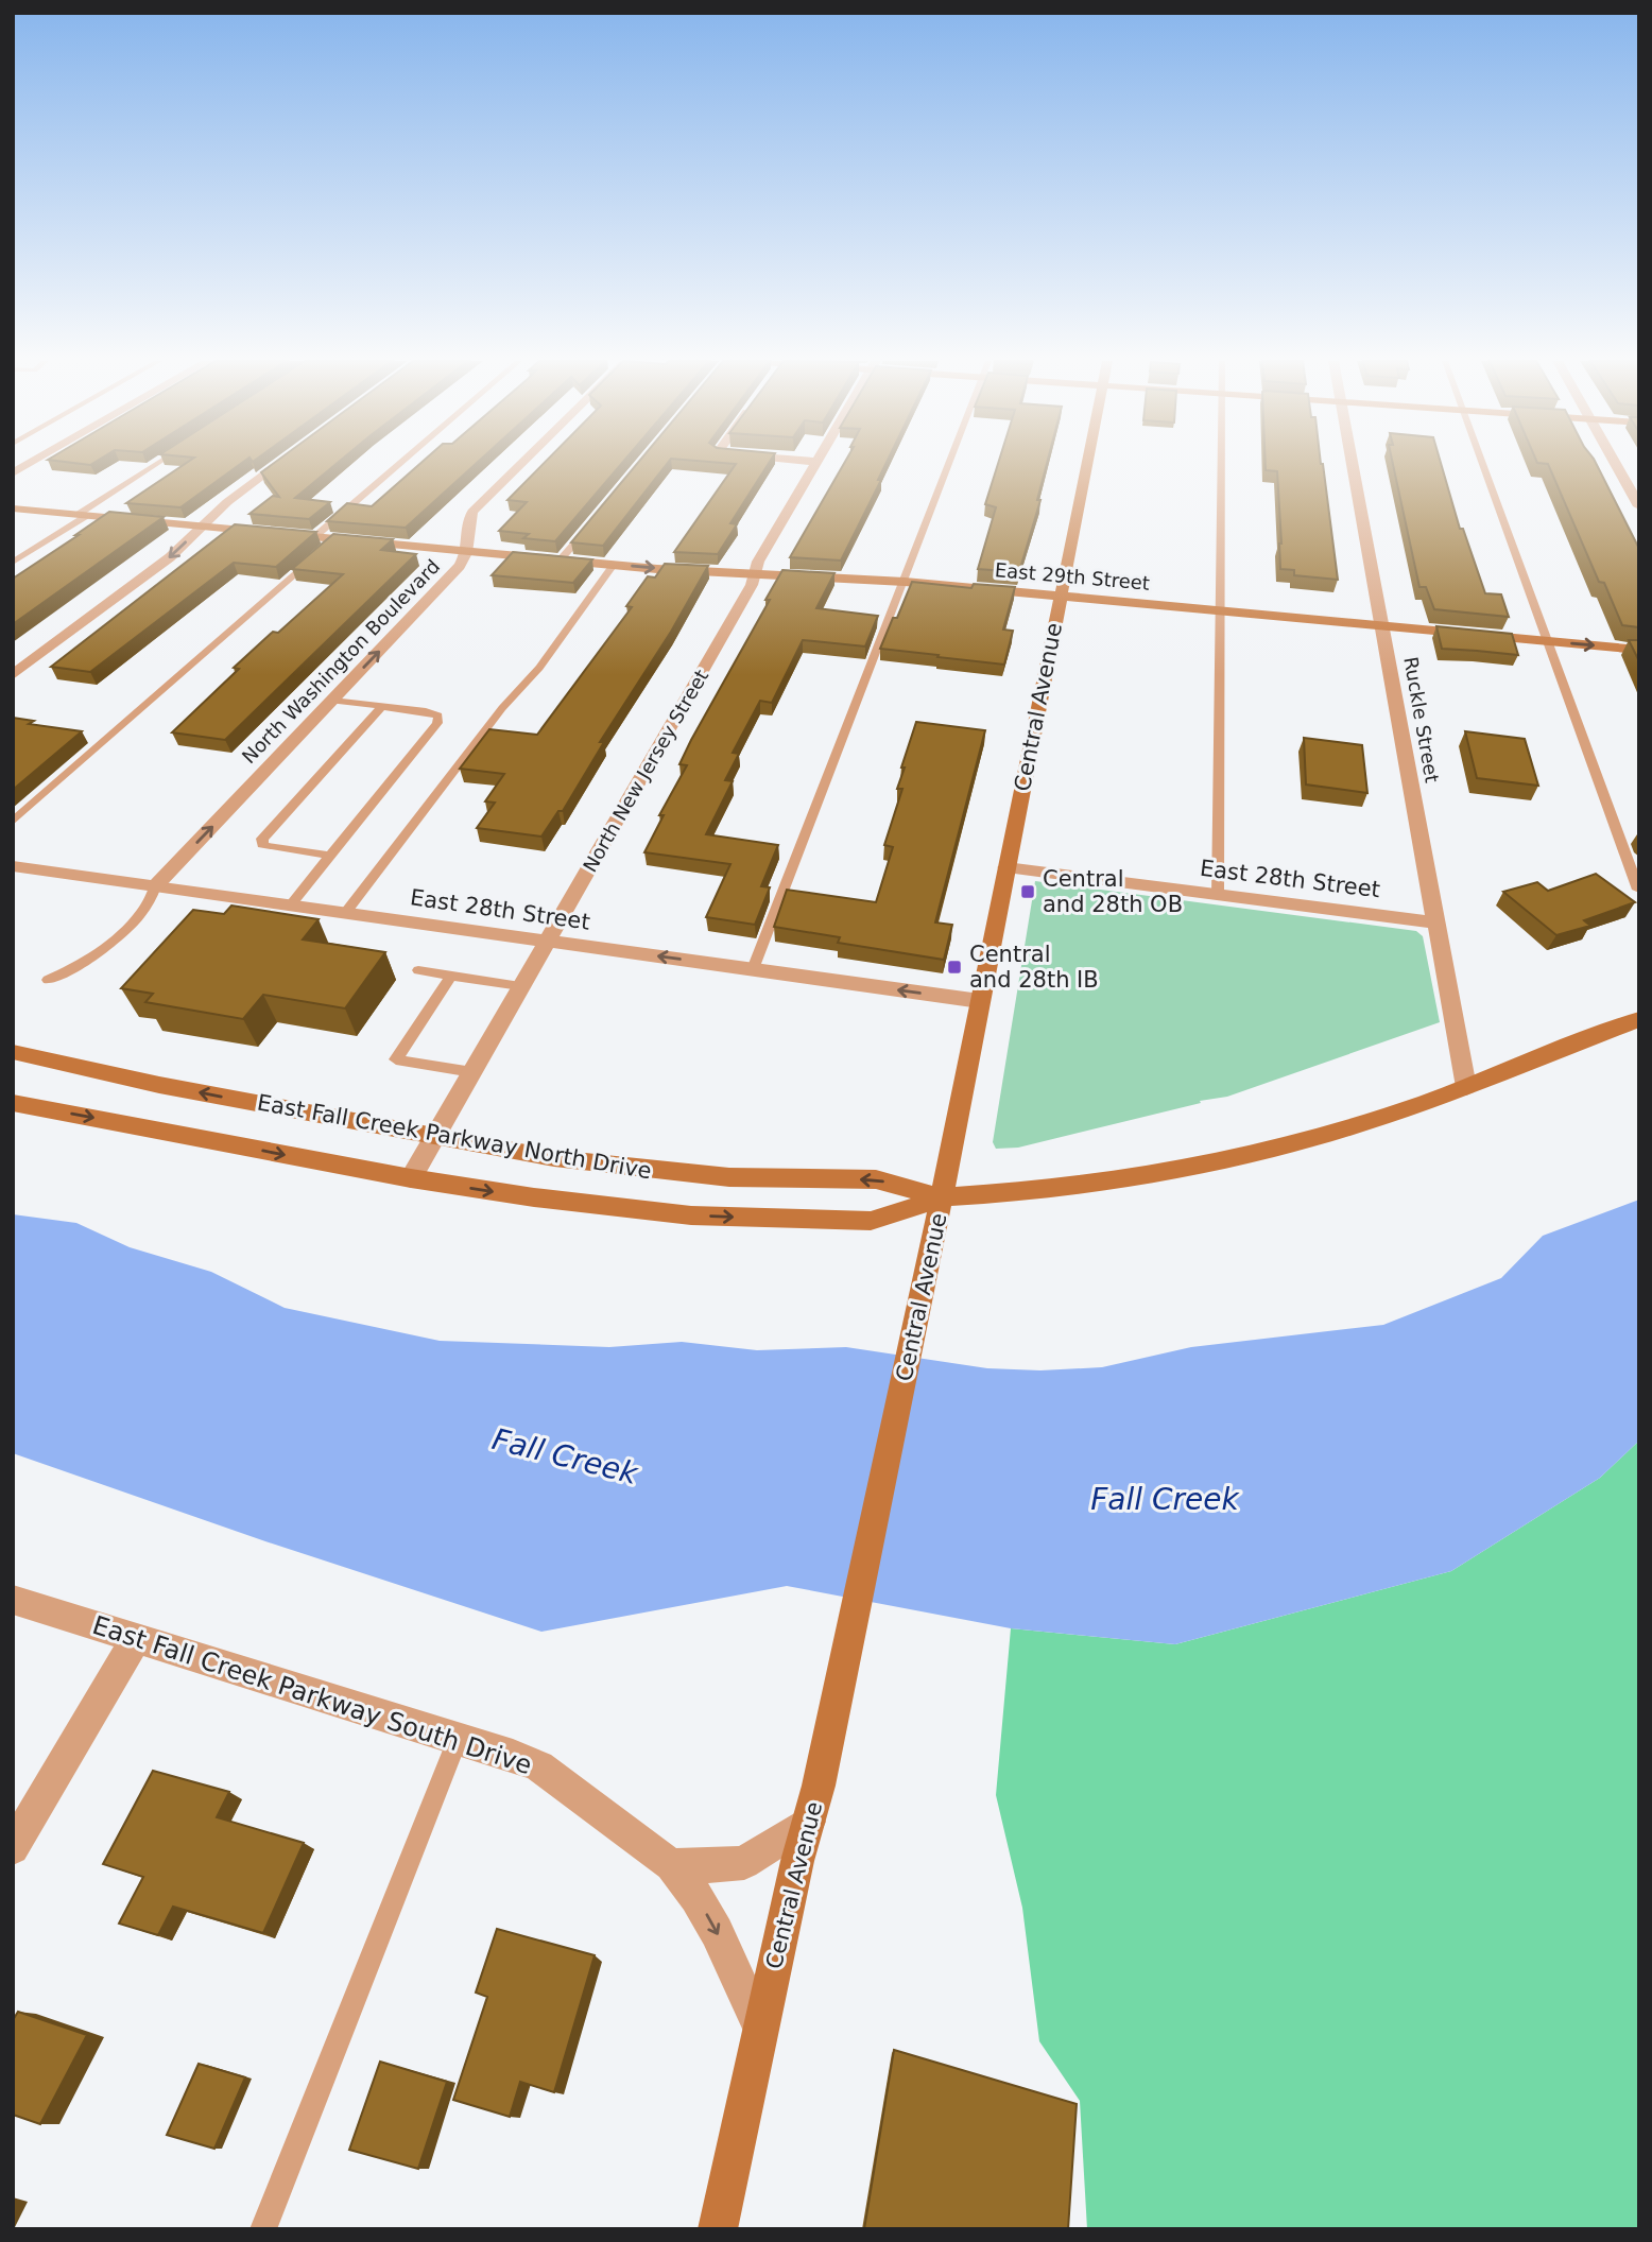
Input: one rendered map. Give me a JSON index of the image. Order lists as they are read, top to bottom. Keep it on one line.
{"streets":{"main road":["East 29th Street","Central Avenue","East Fall Creek Parkway North Drive"],"street":["North Washington Boulevard","Ruckle Street","North New Jersey Street","East 28th Street","East Fall Creek Parkway South Drive"]},"crossings":[["East 29th Street","North Washington Boulevard"],["East 29th Street","Central Avenue"],["East 29th Street","Ruckle Street"],["East 29th Street","North New Jersey Street"],["North Washington Boulevard","East 28th Street"],["Central Avenue","East 28th Street"],["Central Avenue","East Fall Creek Parkway North Drive"],["Central Avenue","East Fall Creek Parkway South Drive"],["Ruckle Street","East 28th Street"],["Ruckle Street","East Fall Creek Parkway North Drive"],["North New Jersey Street","East 28th Street"],["North New Jersey Street","East Fall Creek Parkway North Drive"]],"one_way":["North Washington Boulevard"],"water":["Fall Creek"],"places":{"transit":["Central and 28th OB","Central and 28th IB"]}}
